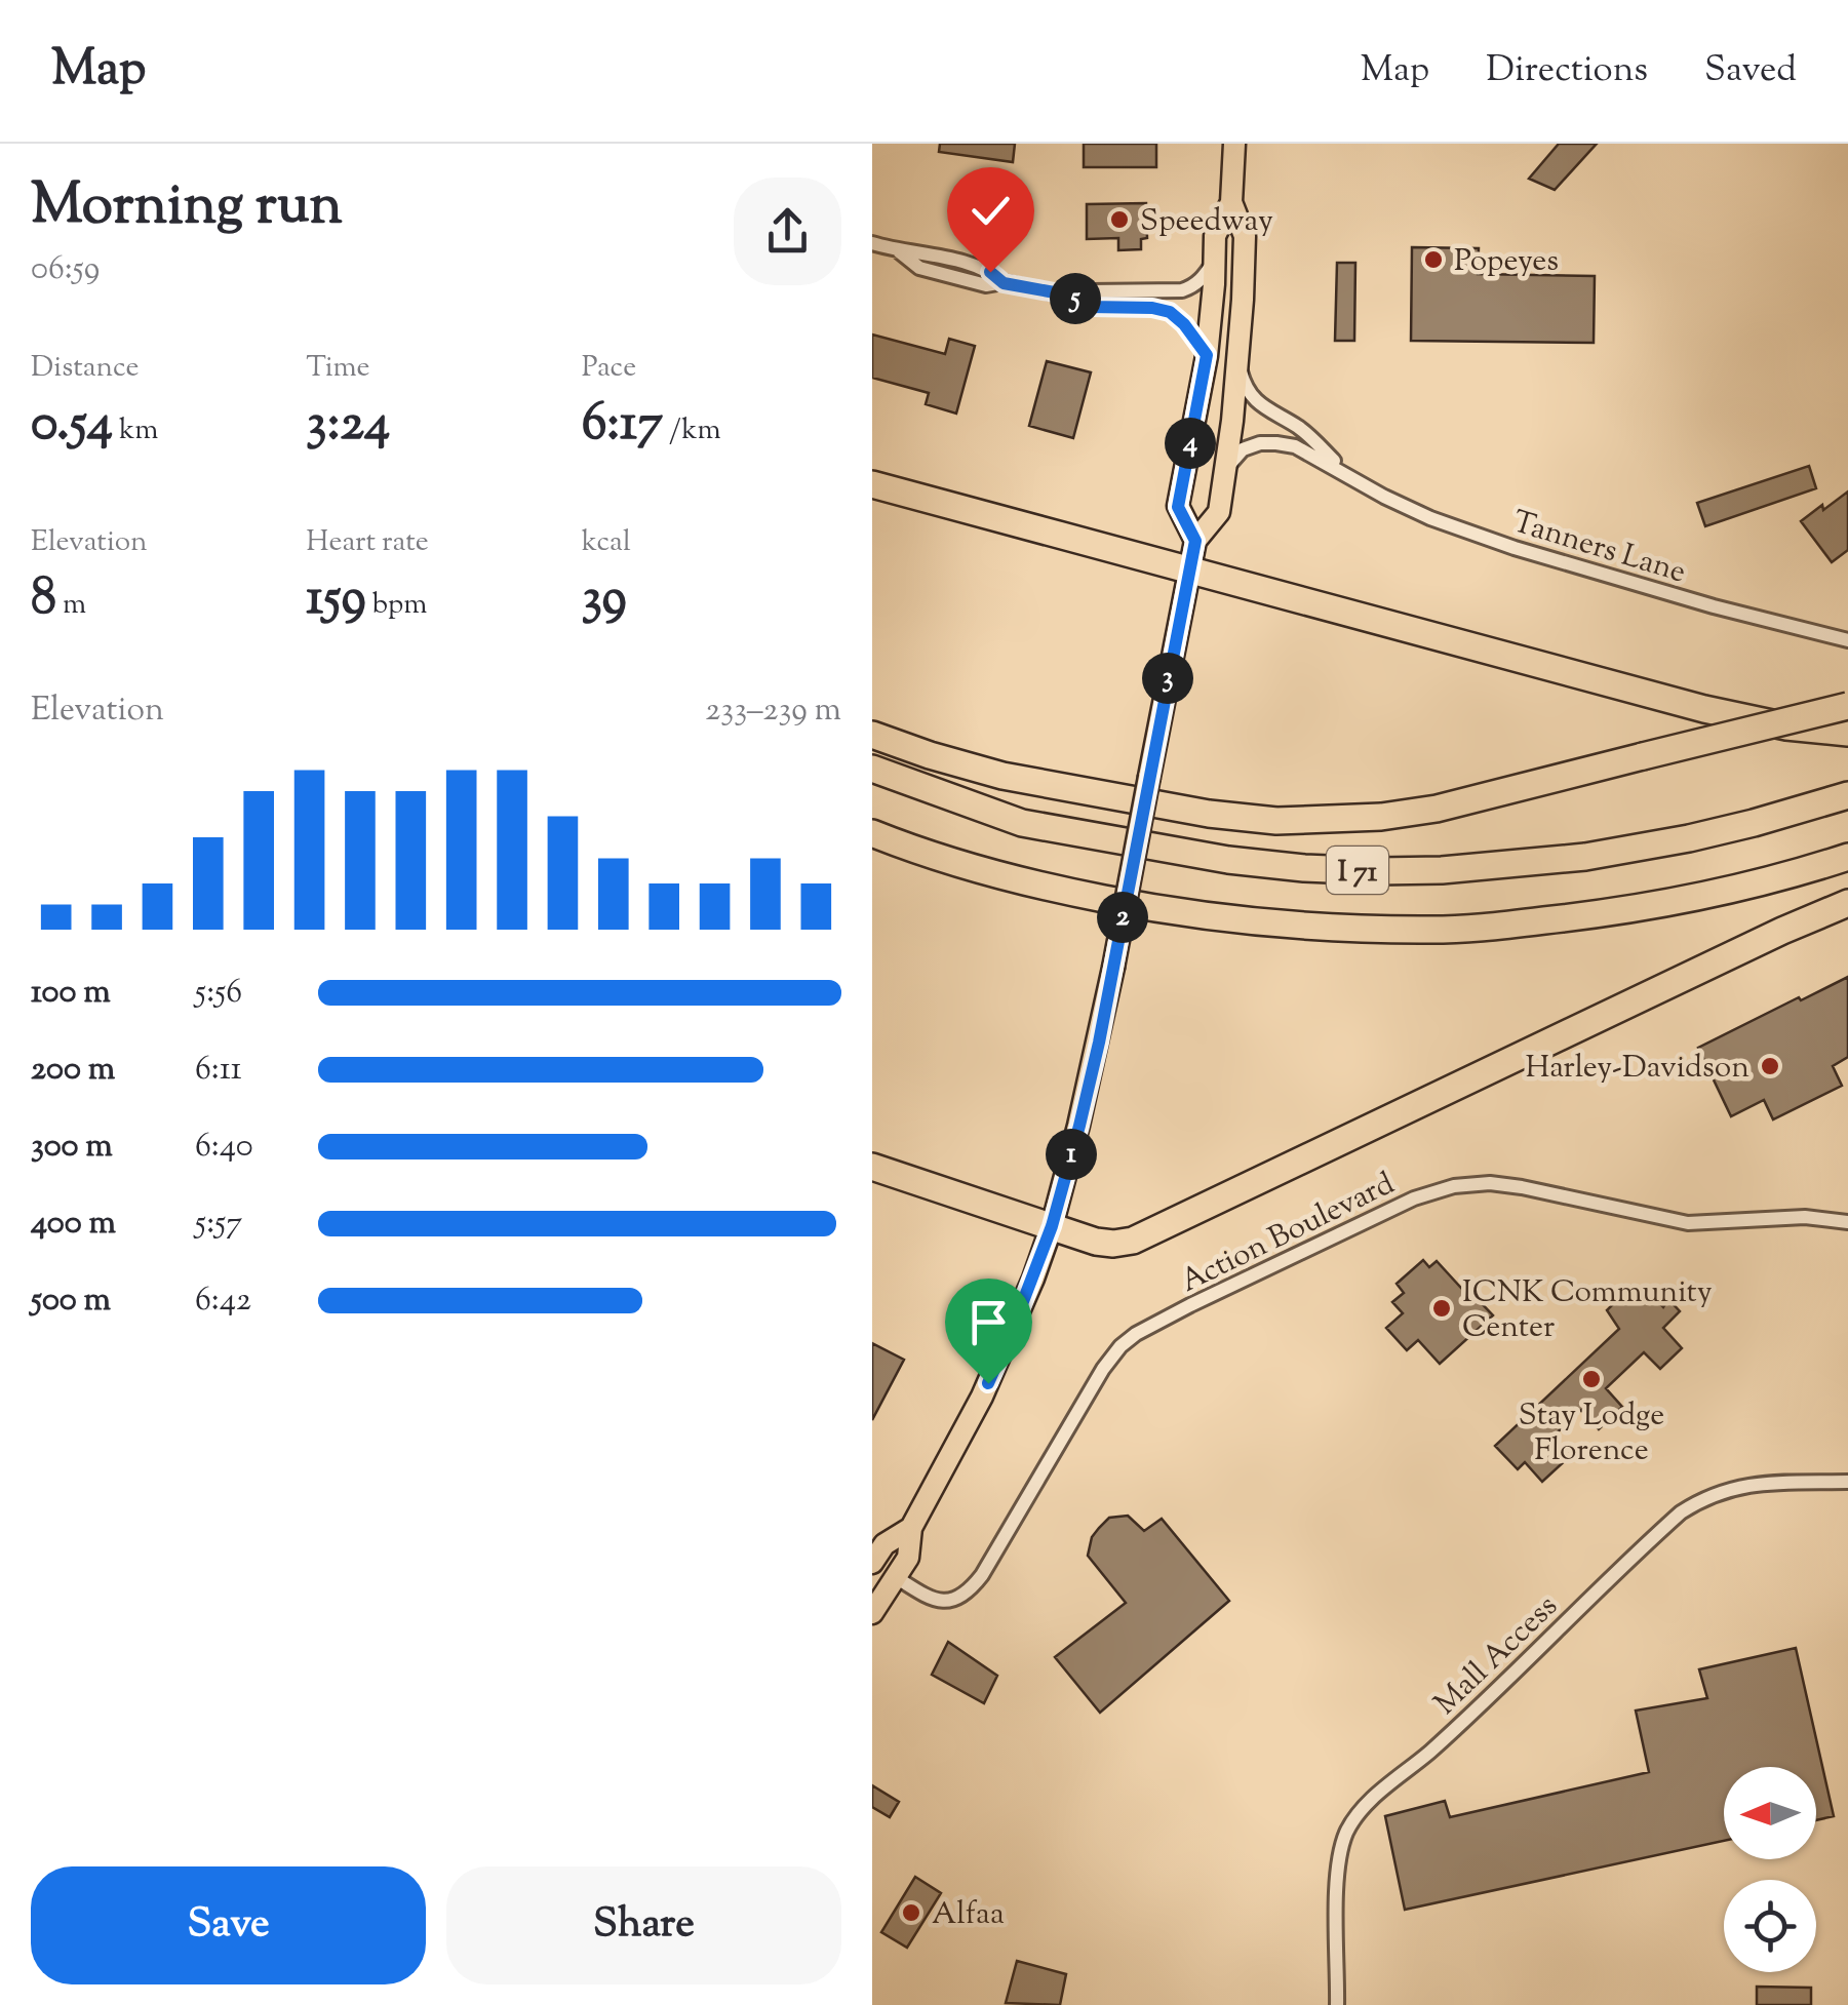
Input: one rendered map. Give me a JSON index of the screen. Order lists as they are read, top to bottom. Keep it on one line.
{"streets":{"highway":["I 71"],"street":["Tanners Lane","Action Boulevard","Mall Access"]},"places":["Speedway","Popeyes","Harley-Davidson","ICNK Community Center","Stay Lodge Florence","Alfaa"],"north":"left","page":{"header":"Map","nav":["Map","Directions","Saved"],"heading":["Morning run","06:59"],"pins":["5","4","3","2","1"],"stats":[["Distance","0.54 km"],["Time","3:24"],["Pace","6:17 /km"],["Elevation","8 m"],["Heart rate","159 bpm"],["kcal","39"]],"chart":["Elevation","233–239 m"],"list":[{"name":"100 m","note":"5:56"},{"name":"200 m","note":"6:11"},{"name":"300 m","note":"6:40"},{"name":"400 m","note":"5:57"},{"name":"500 m","note":"6:42"}],"buttons":["Save","Share"]}}
